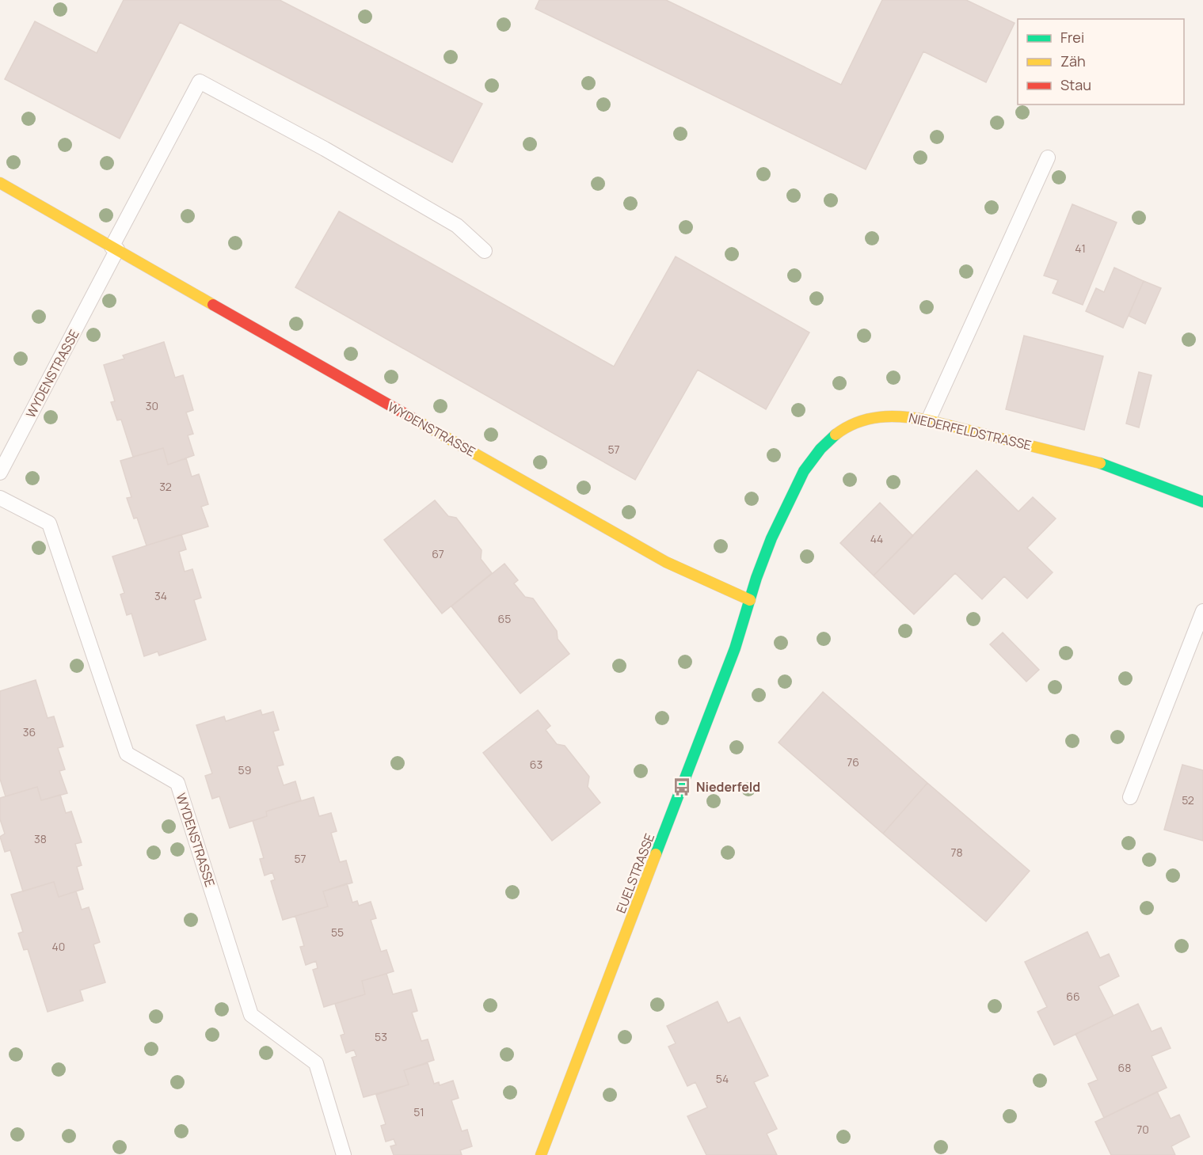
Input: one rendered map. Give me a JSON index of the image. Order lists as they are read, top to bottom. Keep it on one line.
{"streets":{"street":["WYDENSTRASSE","NIEDERFELDSTRASSE","EUELSTRASSE"]},"crossings":[["WYDENSTRASSE","NIEDERFELDSTRASSE"],["WYDENSTRASSE","EUELSTRASSE"],["NIEDERFELDSTRASSE","EUELSTRASSE"]],"places":{"bus stop":["Niederfeld"]},"house_numbers":["41","30","57","32","44","67","34","65","36","76","63","59","52","38","78","57","55","40","66","53","68","54","51","70"],"legend":["Frei","Zäh","Stau"]}
